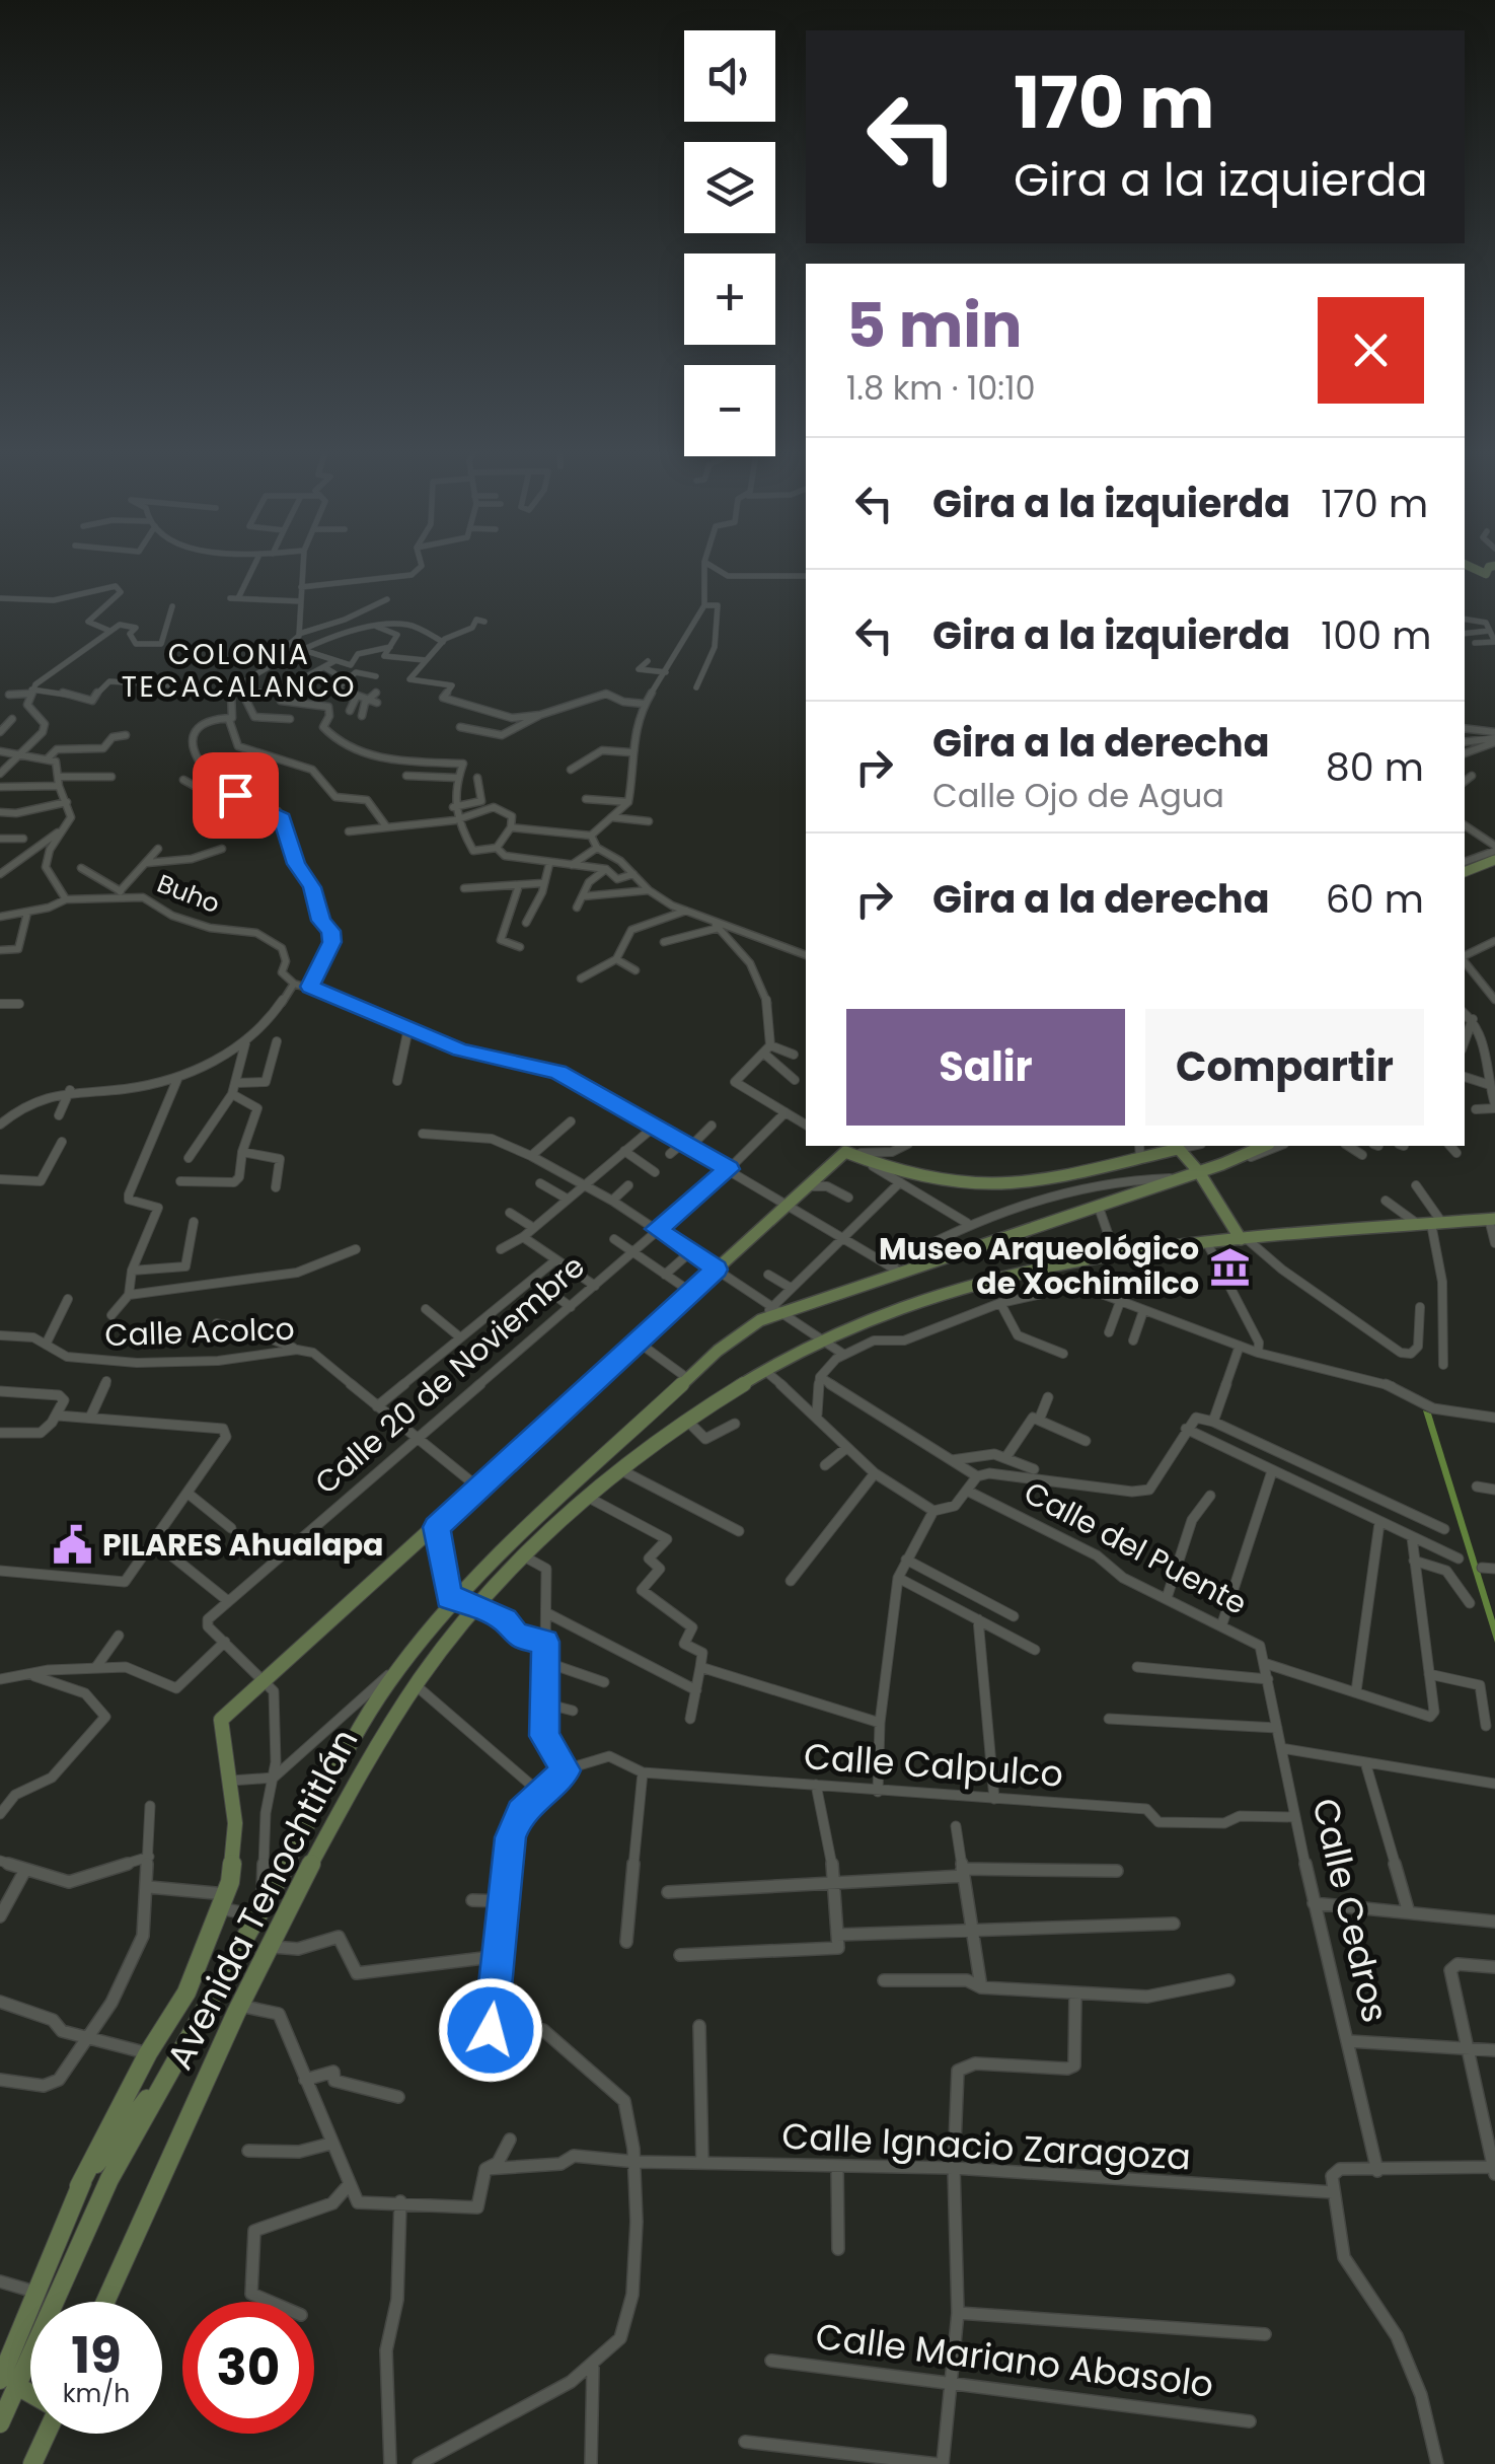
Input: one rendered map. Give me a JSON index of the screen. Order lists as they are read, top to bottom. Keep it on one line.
{"streets":{"main road":["Avenida Tenochtitlán"],"street":["Buho","Calle Acolco","Calle 20 de Noviembre","Calle del Puente","Calle Calpulco","Calle Cedros","Calle Ignacio Zaragoza","Calle Mariano Abasolo"]},"crossings":[["Calle Acolco","Calle 20 de Noviembre"],["Calle del Puente","Calle Cedros"],["Calle Calpulco","Calle Cedros"]],"districts":["COLONIA TECACALANCO"],"places":{"museum":["Museo Arqueológico de Xochimilco"],"public building":["PILARES Ahualapa"]},"page":{"map_buttons":["+","−"],"turn":["170 m","Gira a la izquierda"],"heading":["5 min","1.8 km · 10:10"],"list":[{"name":"Gira a la izquierda","value":"170 m"},{"name":"Gira a la izquierda","value":"100 m"},{"name":"Gira a la derecha","note":"Calle Ojo de Agua","value":"80 m"},{"name":"Gira a la derecha","value":"60 m"}],"buttons":["Salir","Compartir"],"speed":"19 km/h","limit":"30"}}
